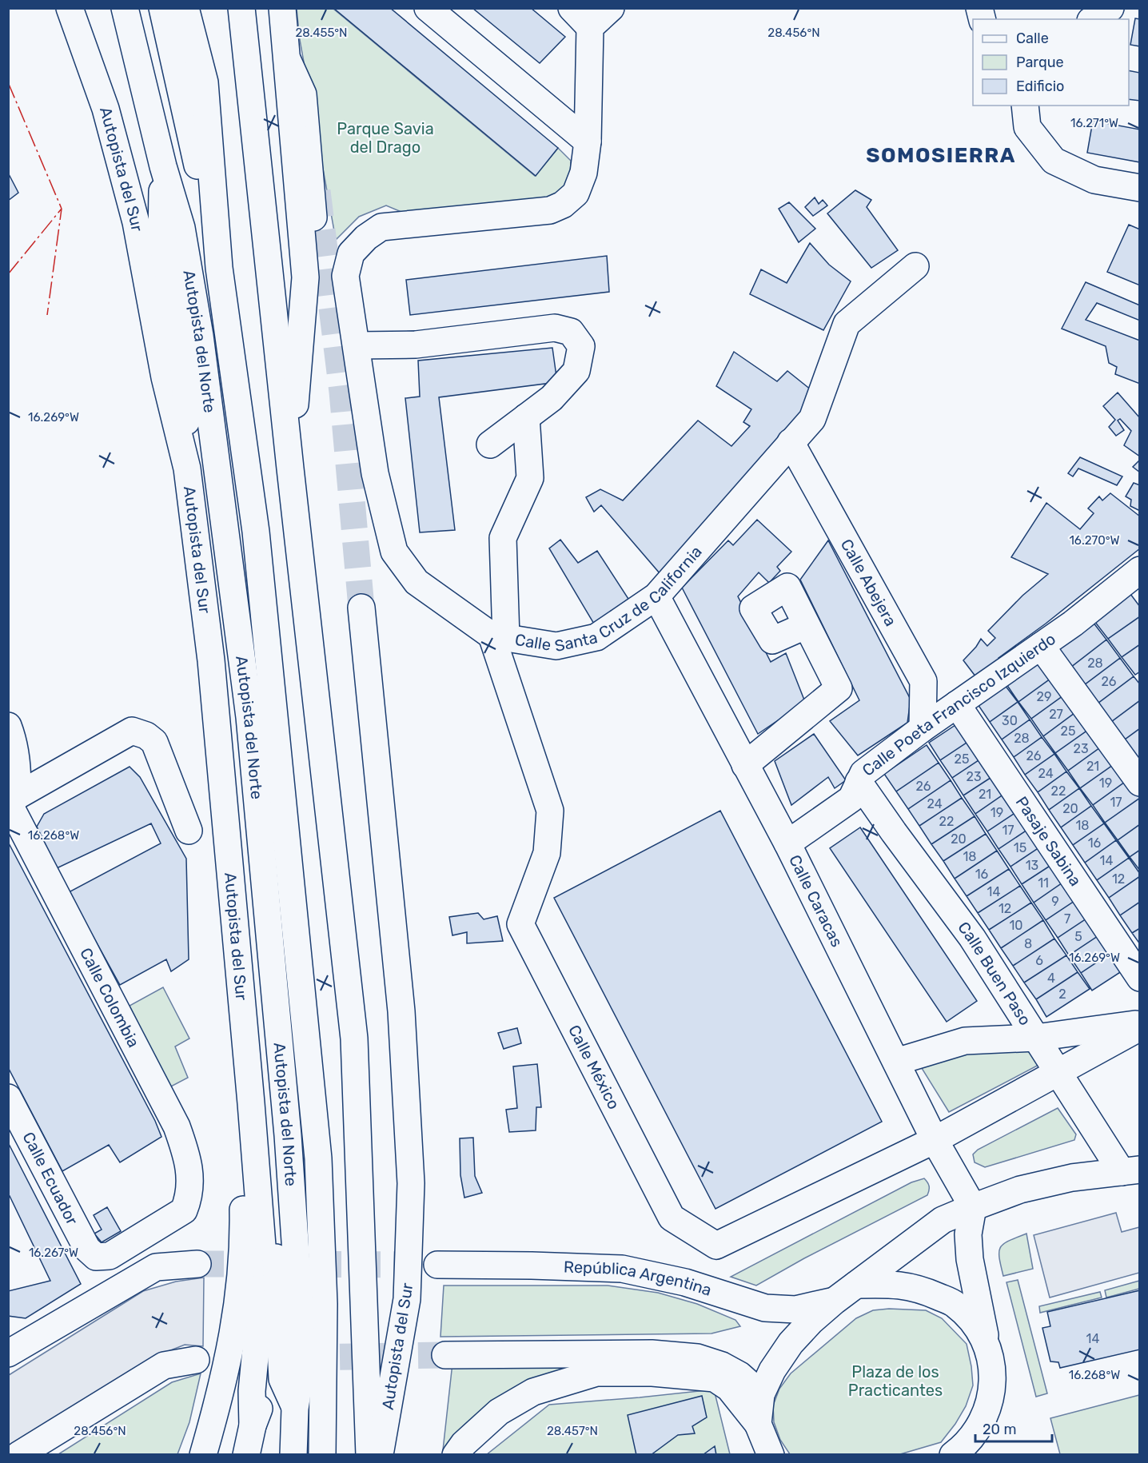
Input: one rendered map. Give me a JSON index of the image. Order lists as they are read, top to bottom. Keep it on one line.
{"streets":{"main road":["Autopista del Sur","Autopista del Norte","Calle Abejera","Calle Santa Cruz de California","Calle Poeta Francisco Izquierdo","Pasaje Sabina","Calle Caracas","Calle Buen Paso","Calle Colombia","Calle México","Calle Ecuador","República Argentina"]},"crossings":[["Calle Abejera","Calle Santa Cruz de California"],["Calle Abejera","Calle Poeta Francisco Izquierdo"],["Calle Santa Cruz de California","Calle Caracas"],["Calle Santa Cruz de California","Calle México"],["Calle Poeta Francisco Izquierdo","Pasaje Sabina"],["Calle Poeta Francisco Izquierdo","Calle Caracas"],["Calle Poeta Francisco Izquierdo","Calle Buen Paso"],["Calle Caracas","Calle México"],["Calle Colombia","Calle Ecuador"]],"districts":["SOMOSIERRA"],"parks":["Parque Savia del Drago","Plaza de los Practicantes"],"house_numbers":["28","26","29","27","30","25","28","23","26","25","21","24","23","19","26","22","21","17","24","20","19","22","18","17","20","16","15","18","14","13","16","12","11","14","9","12","7","10","5","8","6","4","2","14"],"legend":["Calle","Parque","Edificio"],"scale_bar":"20 m","coordinates":["28.455°N","28.456°N","16.271°W","16.269°W","16.270°W","16.268°W","16.267°W","28.457°N"]}
